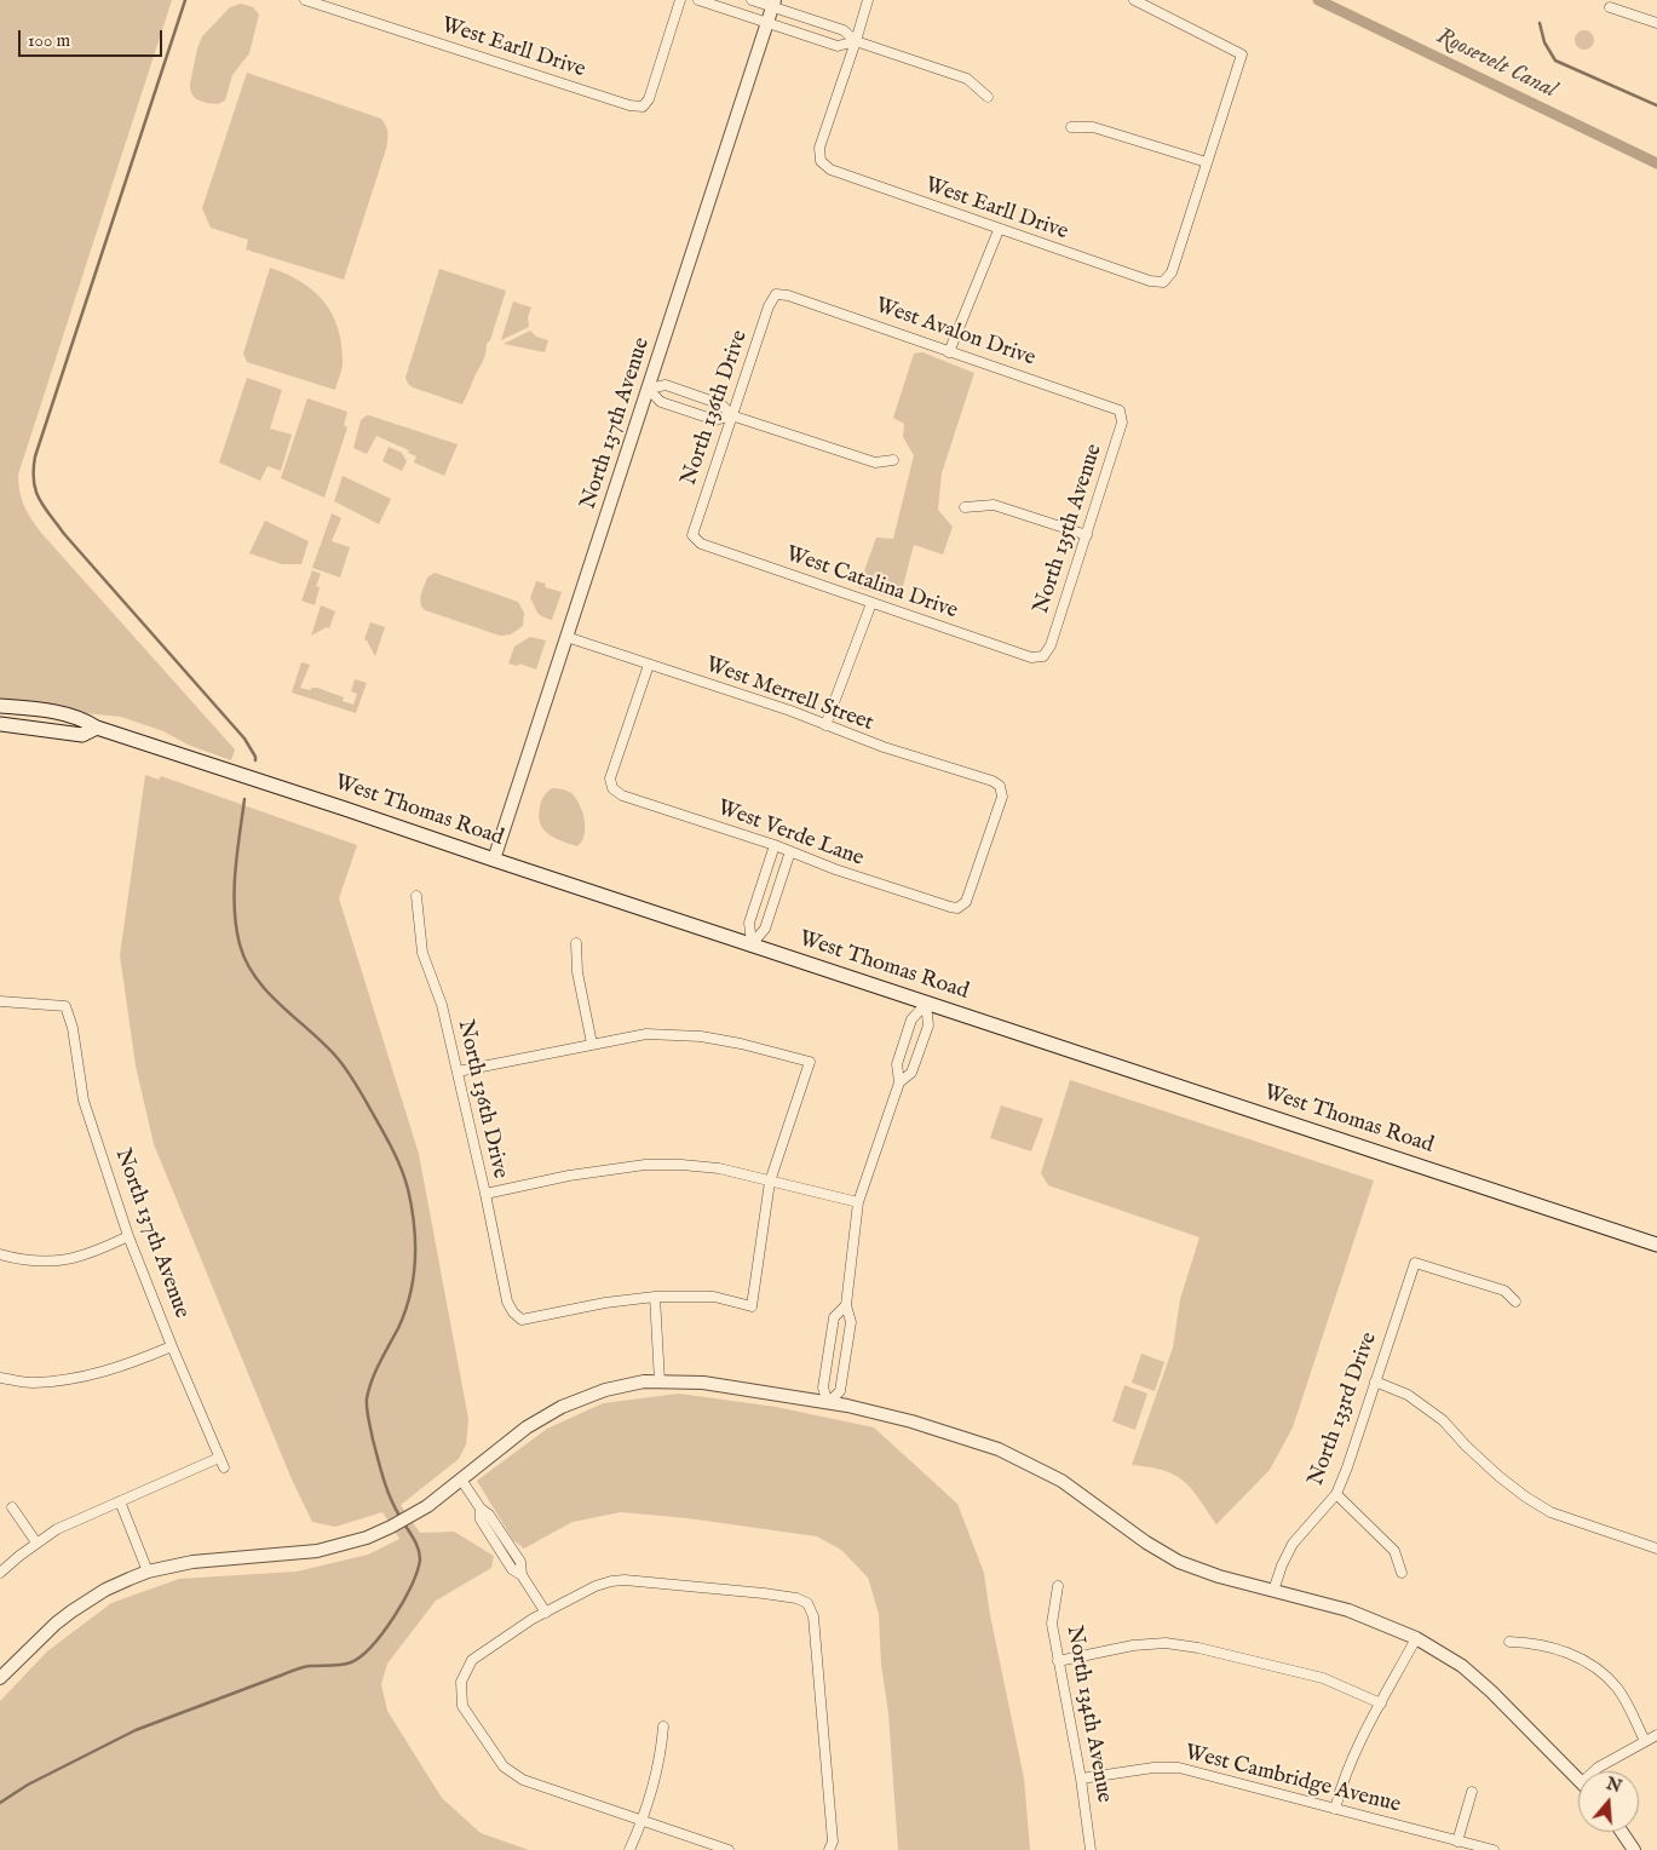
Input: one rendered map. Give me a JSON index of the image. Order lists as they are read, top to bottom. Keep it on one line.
{"streets":{"main road":["West Thomas Road"],"street":["West Earll Drive","West Avalon Drive","North 136th Drive","North 137th Avenue","North 135th Avenue","West Catalina Drive","West Merrell Street","West Verde Lane","North 133rd Drive","North 134th Avenue","West Cambridge Avenue"]},"crossings":[["West Avalon Drive","North 136th Drive"],["West Avalon Drive","North 135th Avenue"],["North 136th Drive","West Catalina Drive"],["North 137th Avenue","West Merrell Street"],["North 137th Avenue","West Thomas Road"],["North 135th Avenue","West Catalina Drive"],["West Merrell Street","West Verde Lane"],["North 134th Avenue","West Cambridge Avenue"]],"water":["Roosevelt Canal"],"scale_bar":"100 m","north":"top"}
